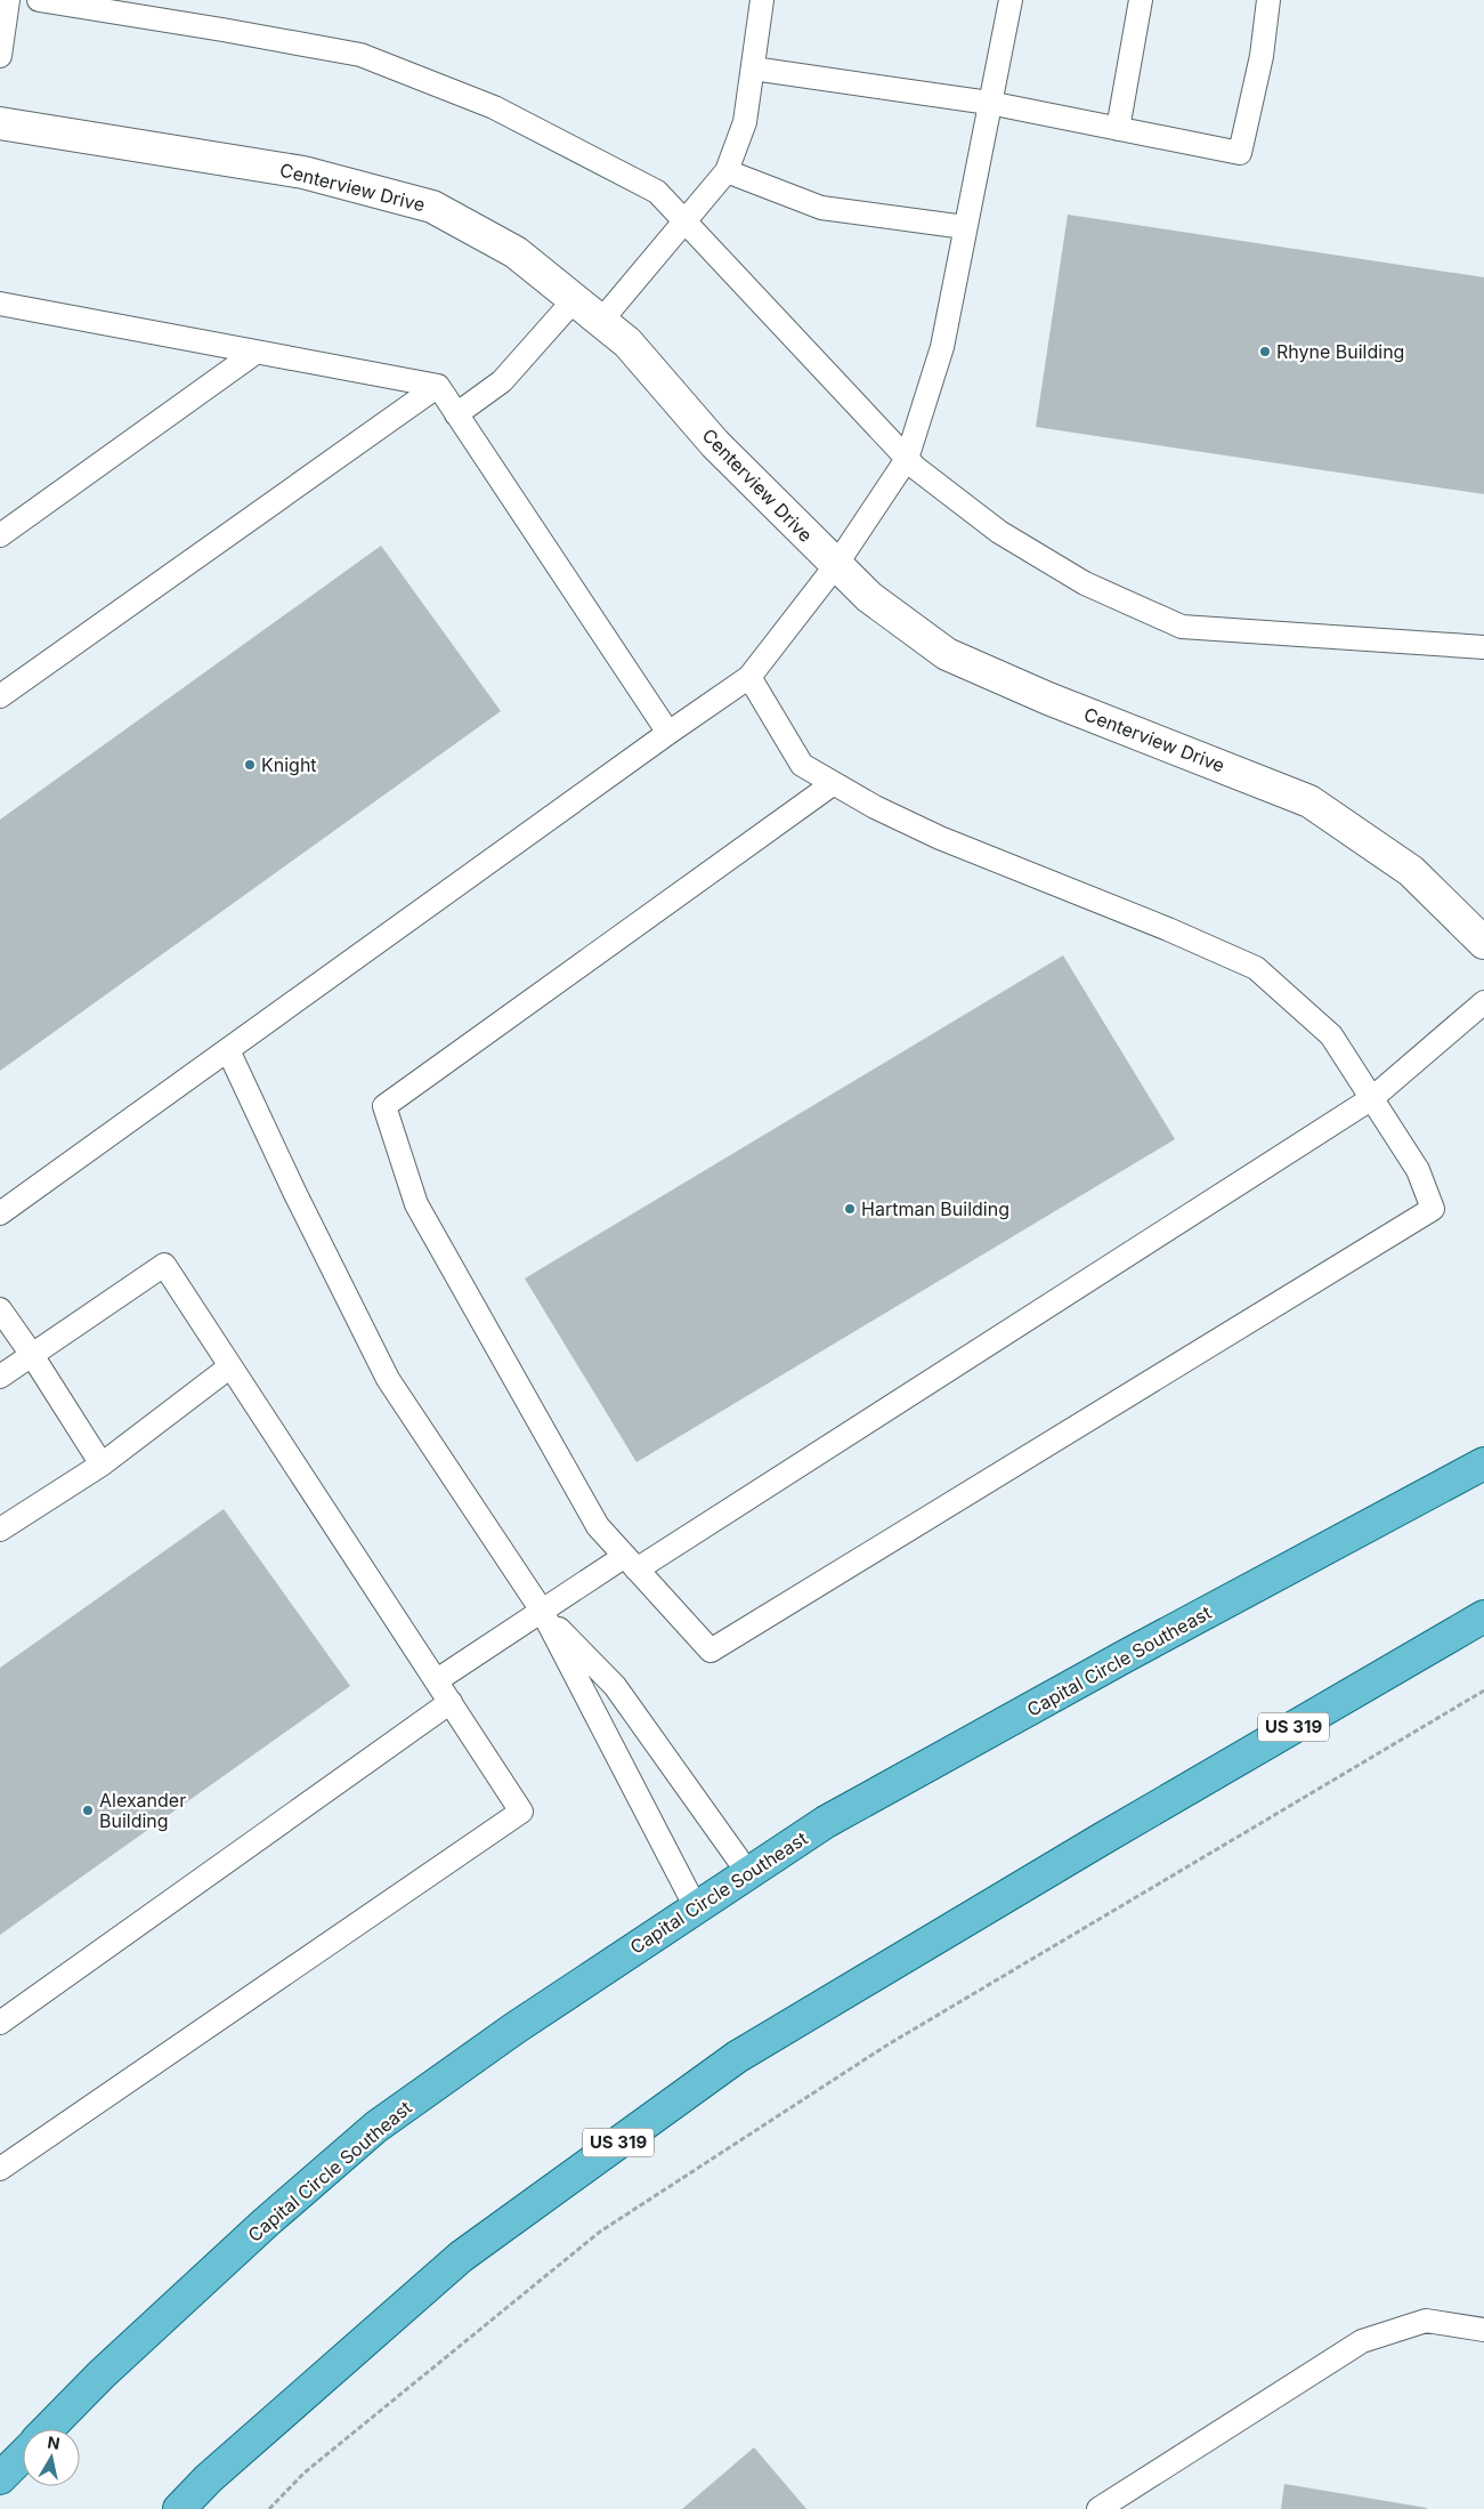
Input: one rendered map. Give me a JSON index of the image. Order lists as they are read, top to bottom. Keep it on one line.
{"streets":{"main road":["Capital Circle Southeast","US 319"],"street":["Centerview Drive"]},"places":["Rhyne Building","Knight","Hartman Building","Alexander Building"],"north":"top"}
